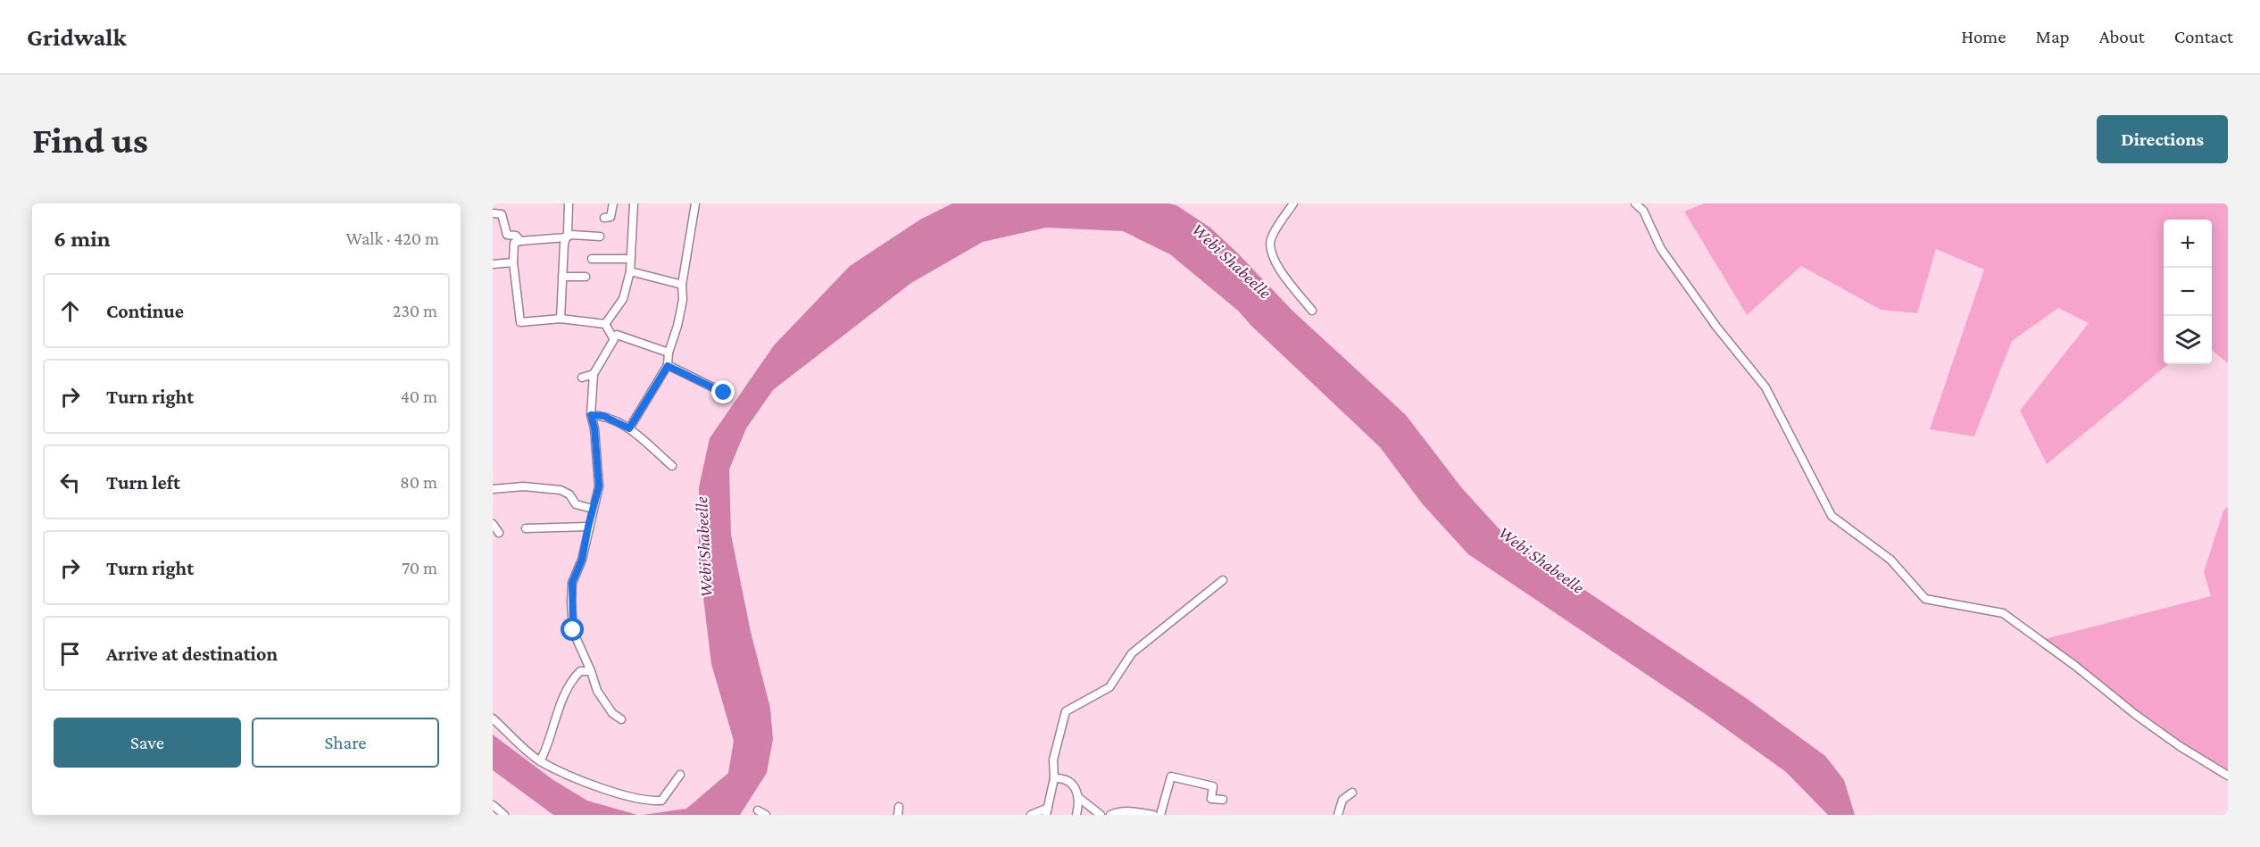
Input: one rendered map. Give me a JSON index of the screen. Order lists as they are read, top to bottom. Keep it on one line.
{"water":["Webi Shabeelle"],"page":{"header":"Gridwalk","nav":["Home","Map","About","Contact"],"buttons":["Directions",["Save","Share"]],"title":"Find us","heading":["6 min","Walk · 420 m"],"map_buttons":["+","−"],"list":[["Continue","230 m"],["Turn right","40 m"],["Turn left","80 m"],["Turn right","70 m"],"Arrive at destination"]}}
